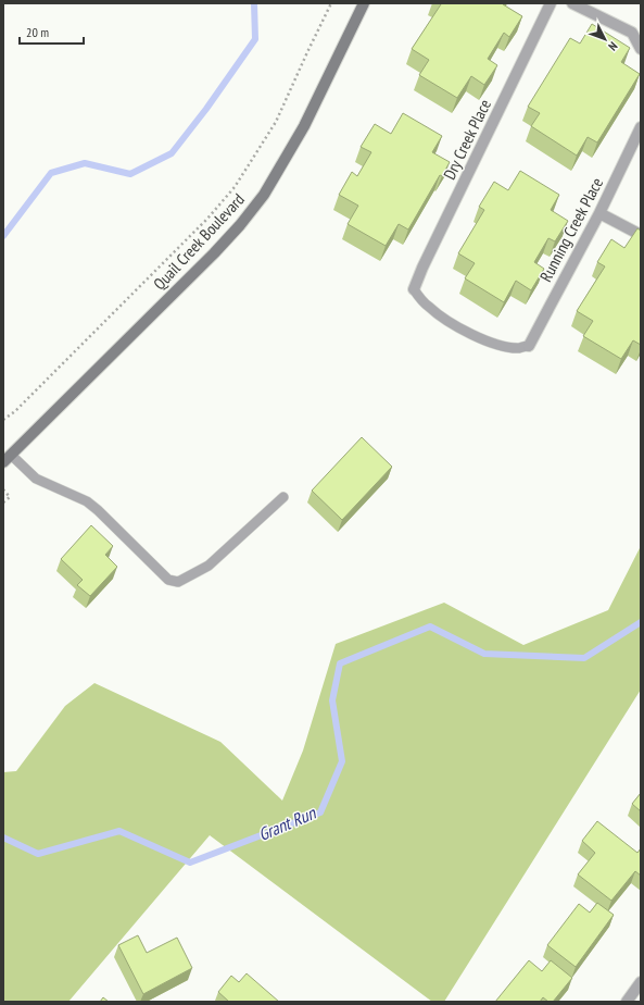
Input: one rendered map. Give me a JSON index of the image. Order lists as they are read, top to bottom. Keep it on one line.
{"streets":{"street":["Dry Creek Place","Running Creek Place","Quail Creek Boulevard"]},"water":["Grant Run"],"scale_bar":"20 m","north":"bottom right"}
